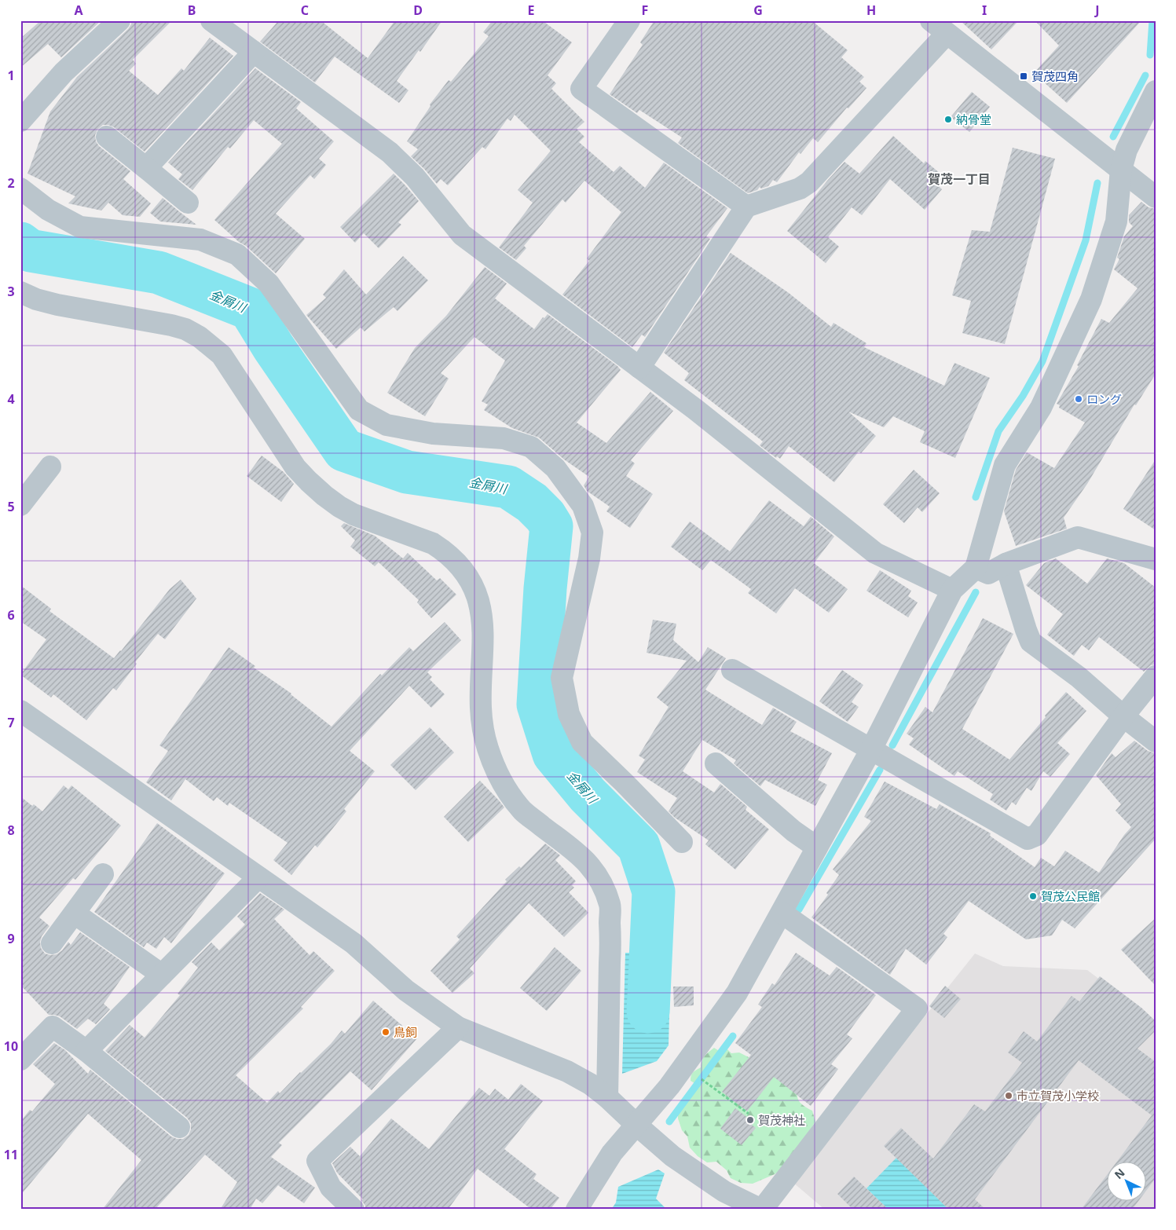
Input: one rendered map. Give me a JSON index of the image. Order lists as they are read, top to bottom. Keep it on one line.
{"districts":["賀茂一丁目"],"water":["金屑川"],"places":{"transit":["賀茂四角"],"other":["納骨堂","ロング","賀茂公民館","鳥飼","市立賀茂小学校","賀茂神社"]},"north":"top left","grid":{"columns":["A","B","C","D","E","F","G","H","I","J"],"rows":["1","2","3","4","5","6","7","8","9","10","11"]}}
